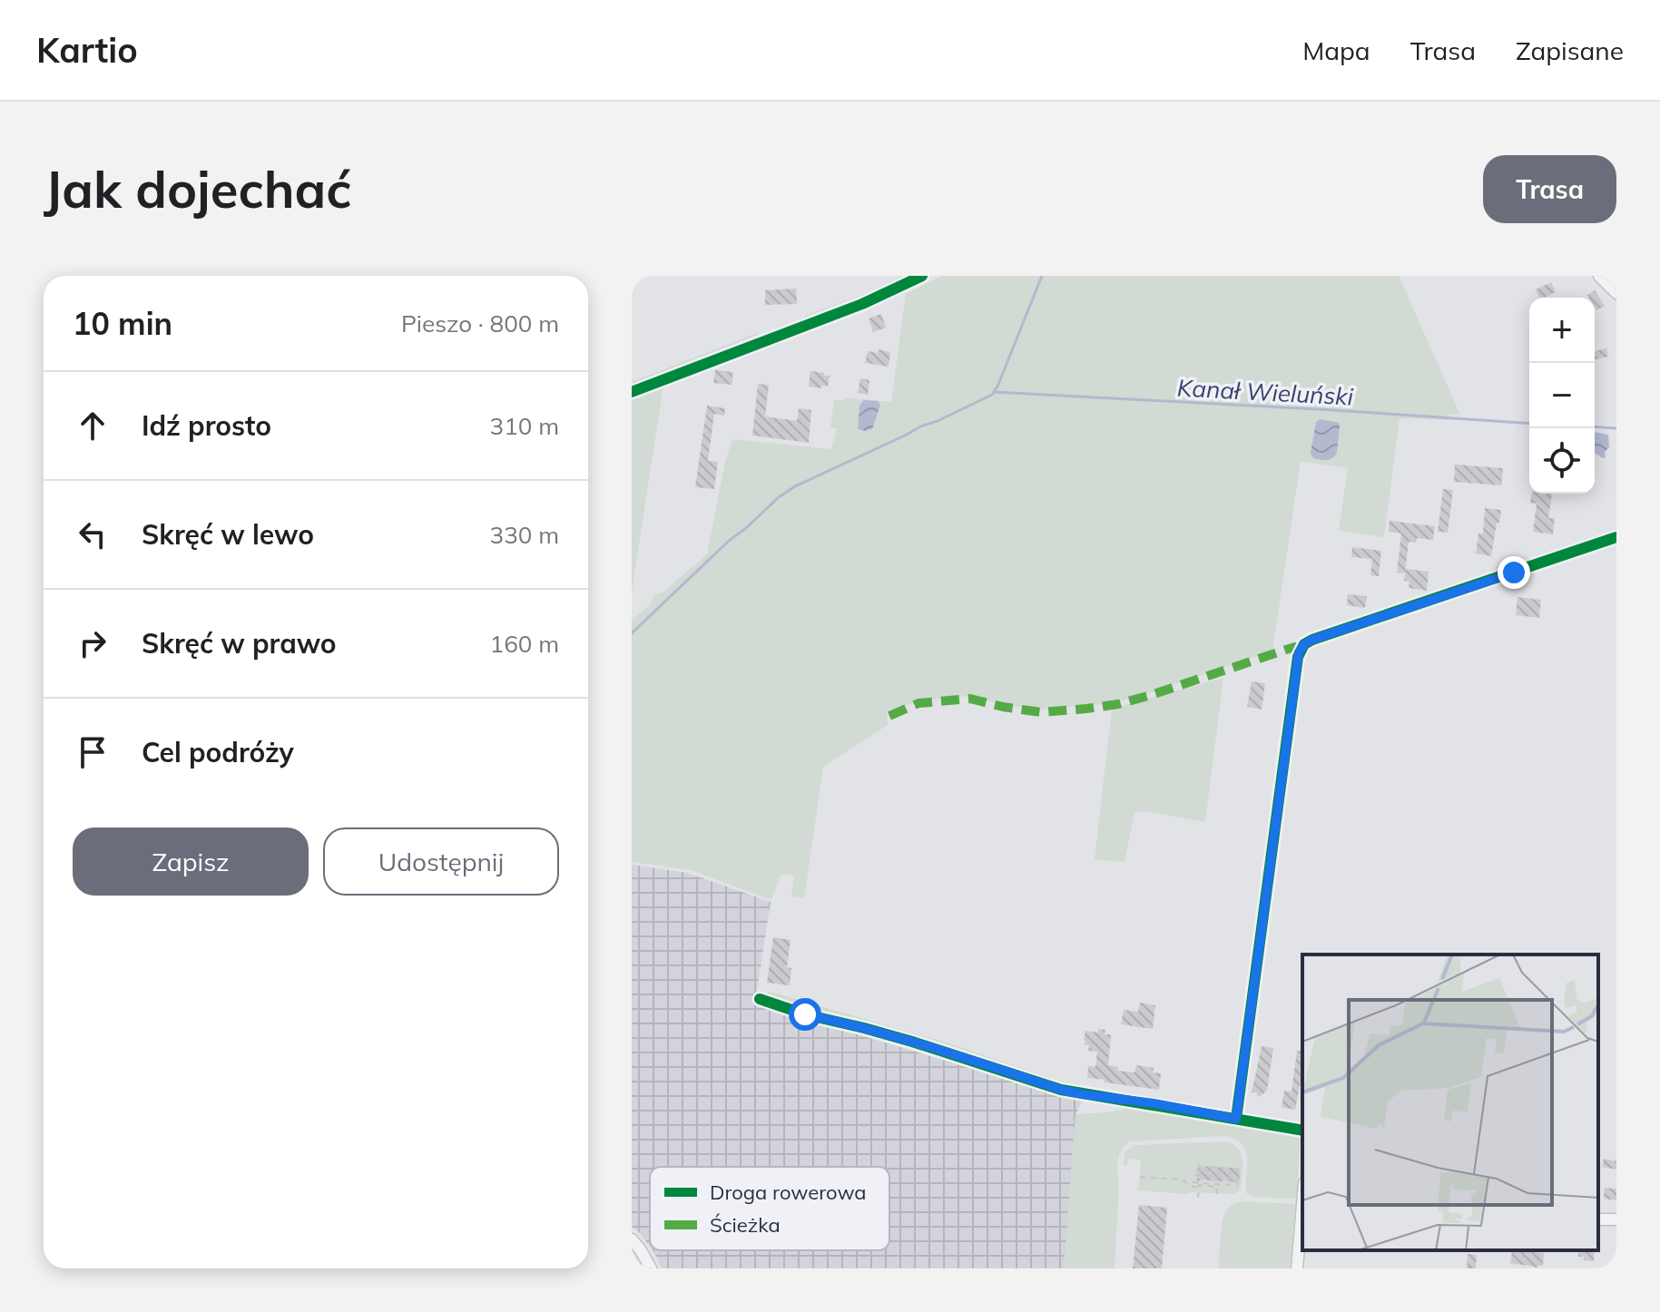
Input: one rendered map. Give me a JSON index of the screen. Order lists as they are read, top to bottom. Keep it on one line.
{"water":["Kanał Wieluński"],"legend":["Droga rowerowa","Ścieżka"],"page":{"header":"Kartio","nav":["Mapa","Trasa","Zapisane"],"buttons":["Trasa",["Zapisz","Udostępnij"]],"title":"Jak dojechać","heading":["10 min","Pieszo · 800 m"],"map_buttons":["+","−"],"list":[["Idź prosto","310 m"],["Skręć w lewo","330 m"],["Skręć w prawo","160 m"],"Cel podróży"]}}
